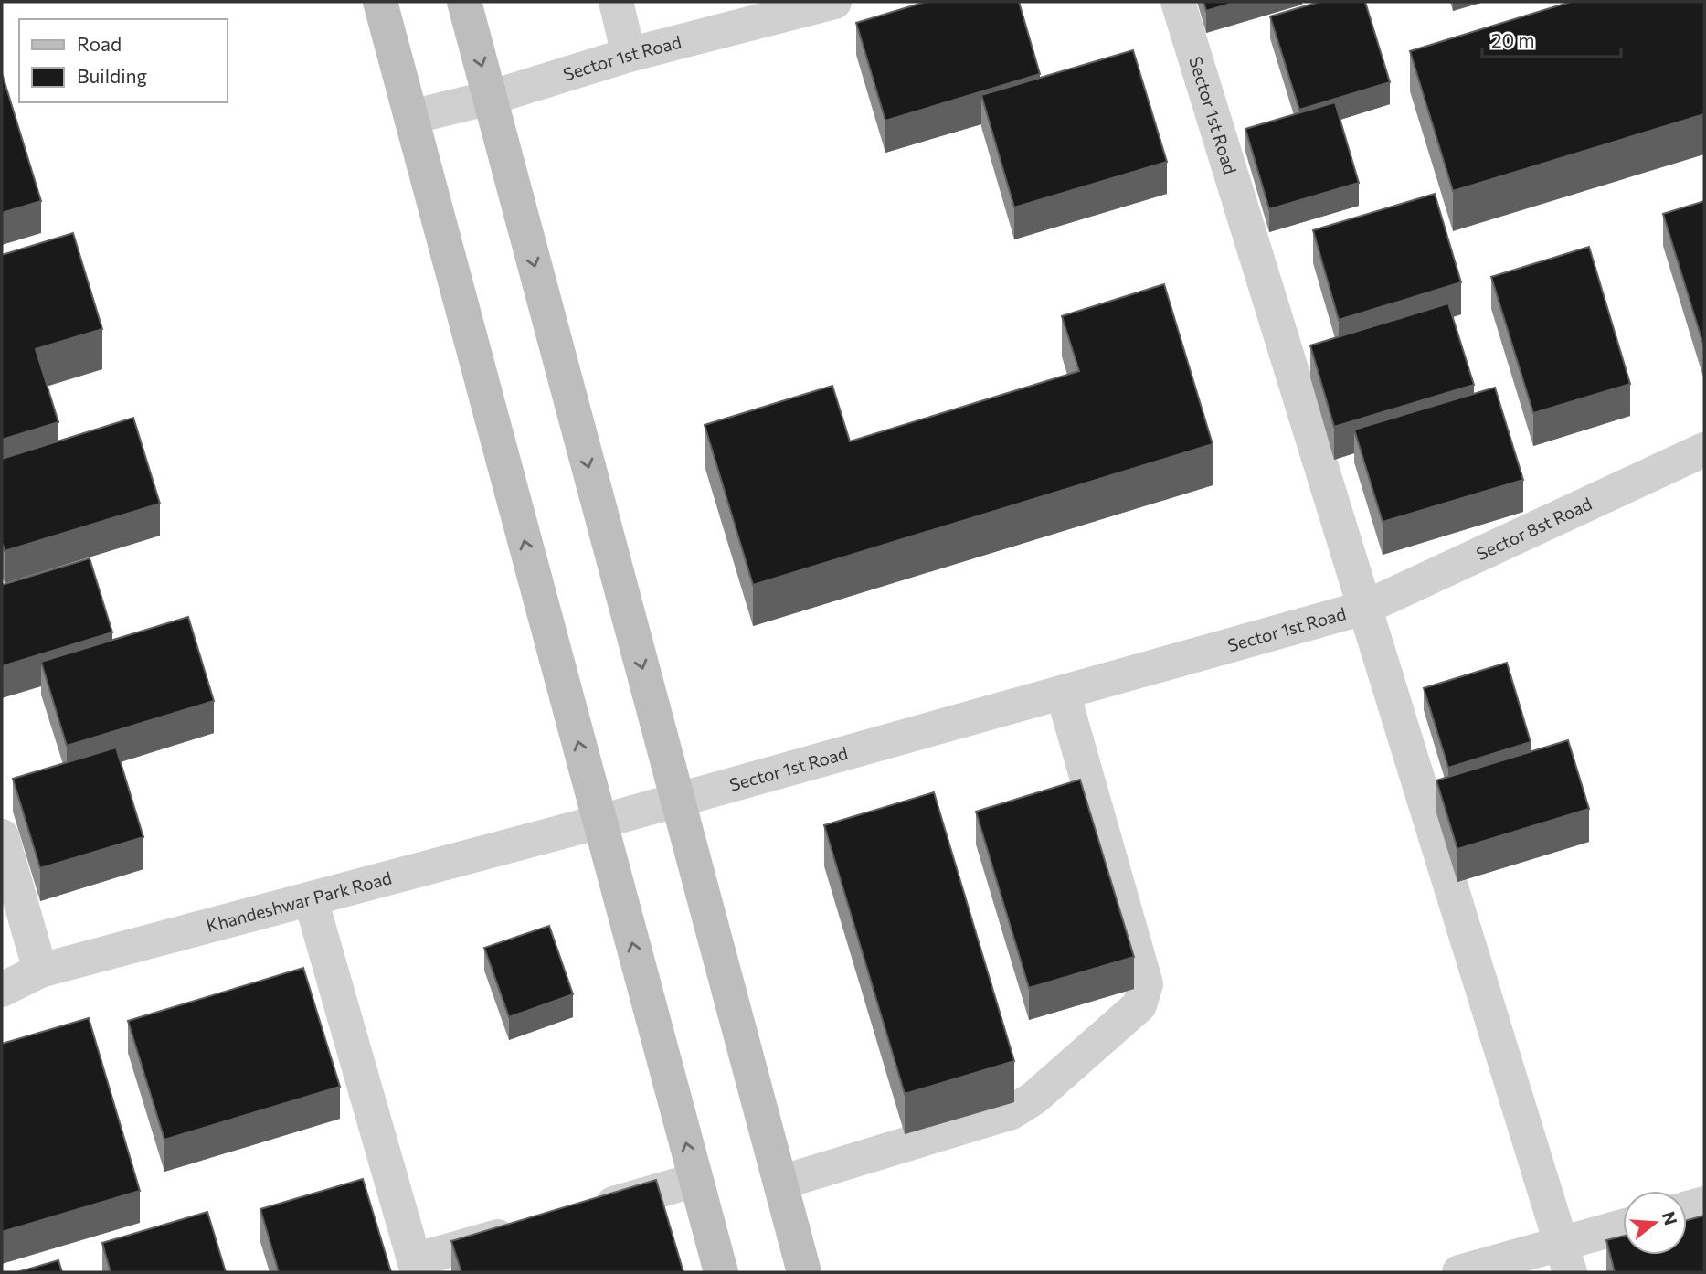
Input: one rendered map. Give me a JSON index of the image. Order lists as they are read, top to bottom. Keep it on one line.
{"streets":{"street":["Sector 1st Road","Sector 8st Road","Khandeshwar Park Road"]},"crossings":[["Sector 1st Road","Sector 8st Road"],["Sector 1st Road","Khandeshwar Park Road"]],"legend":["Road","Building"],"scale_bar":"20 m","north":"right"}
